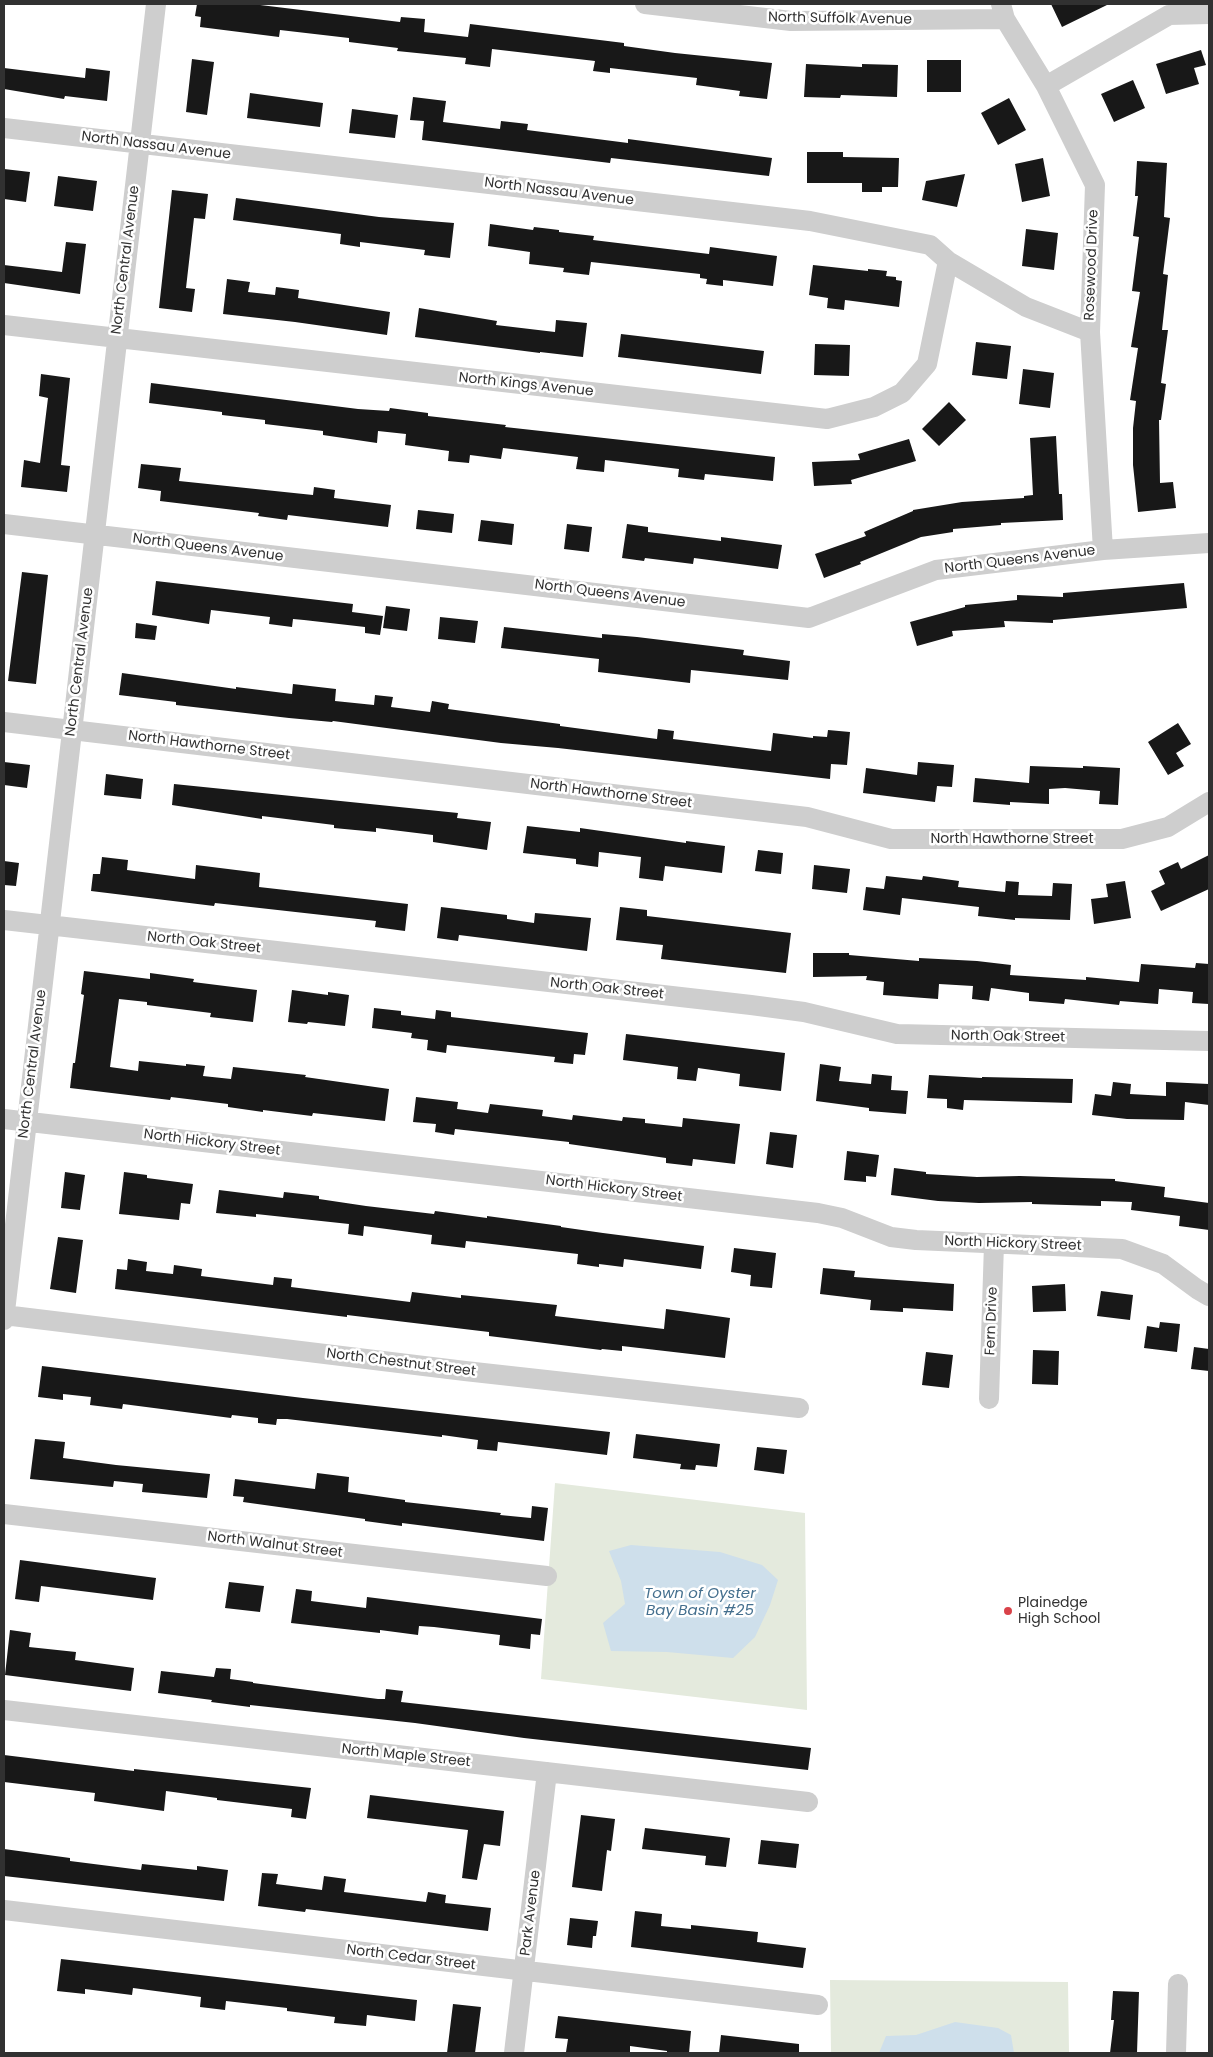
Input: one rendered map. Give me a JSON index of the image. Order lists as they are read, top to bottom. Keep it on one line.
{"streets":{"street":["North Suffolk Avenue","North Nassau Avenue","North Central Avenue","Rosewood Drive","North Kings Avenue","North Queens Avenue","North Hawthorne Street","North Oak Street","North Hickory Street","Fern Drive","North Chestnut Street","North Walnut Street","North Maple Street","Park Avenue","North Cedar Street"]},"crossings":[["North Suffolk Avenue","Rosewood Drive"],["North Nassau Avenue","North Central Avenue"],["North Nassau Avenue","Rosewood Drive"],["North Nassau Avenue","North Kings Avenue"],["North Central Avenue","North Kings Avenue"],["North Central Avenue","North Queens Avenue"],["North Central Avenue","North Hawthorne Street"],["North Central Avenue","North Oak Street"],["North Central Avenue","North Hickory Street"],["North Central Avenue","North Chestnut Street"],["Rosewood Drive","North Queens Avenue"],["North Hickory Street","Fern Drive"],["North Maple Street","Park Avenue"],["Park Avenue","North Cedar Street"]],"water":["Town of Oyster Bay Basin #25"],"places":["Plainedge High School"]}
